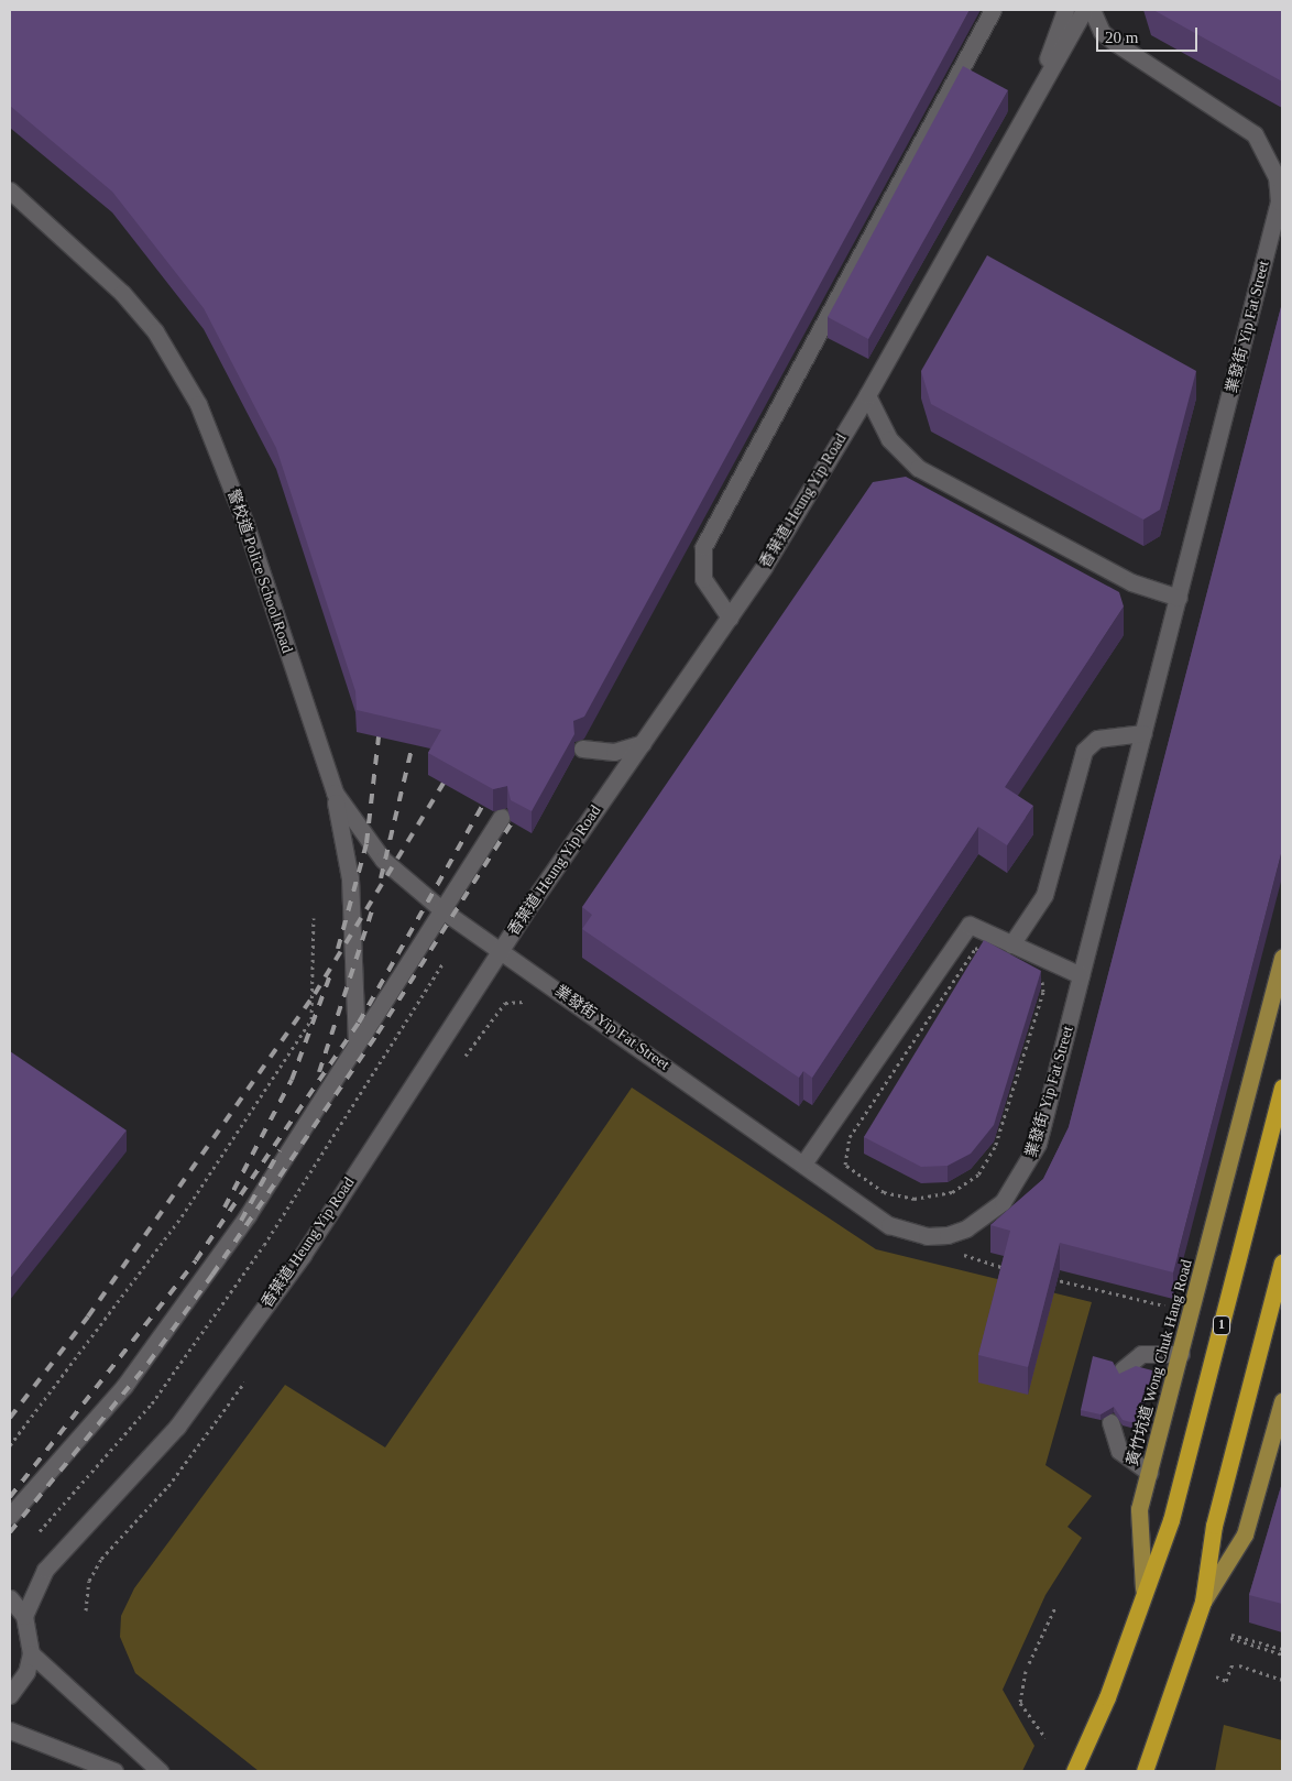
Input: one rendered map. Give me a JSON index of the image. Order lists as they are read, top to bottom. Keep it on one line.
{"streets":{"highway":["1","黃竹坑道 Wong Chuk Hang Road"],"street":["業發街 Yip Fat Street","香葉道 Heung Yip Road","警校道 Police School Road"]},"crossings":[["業發街 Yip Fat Street","香葉道 Heung Yip Road"],["業發街 Yip Fat Street","警校道 Police School Road"],["香葉道 Heung Yip Road","警校道 Police School Road"],["1","黃竹坑道 Wong Chuk Hang Road"]],"scale_bar":"20 m"}
